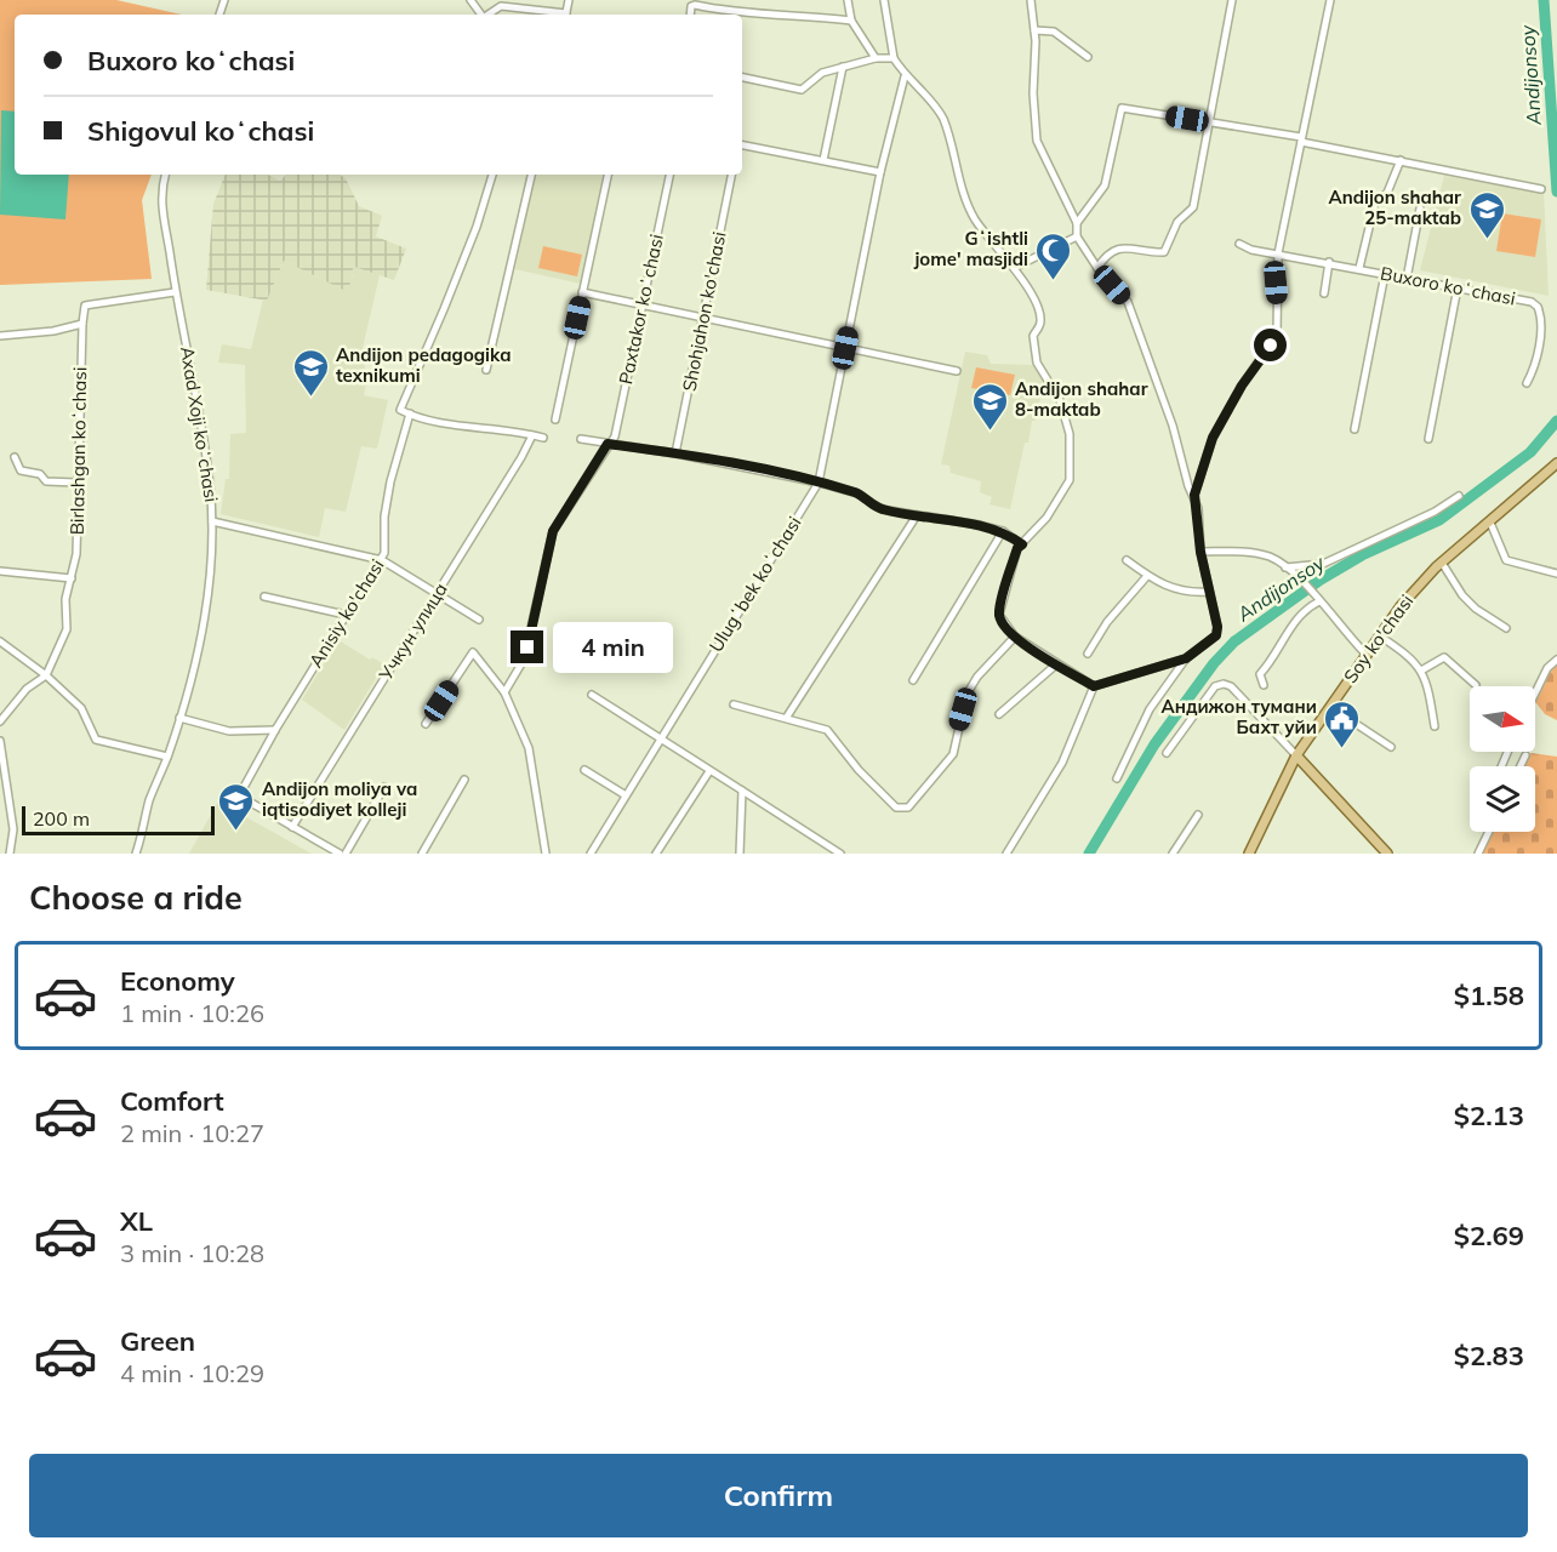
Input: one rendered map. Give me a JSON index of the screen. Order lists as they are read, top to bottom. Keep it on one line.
{"streets":{"main road":["Soy ko'chasi"],"street":["Buxoro koʻchasi","Paxtakor koʻchasi","Shohjahon ko'chasi","Axad Xoji koʻchasi","Birlashgan koʻchasi","Ulugʻbek koʻchasi","Anisiy ko'chasi","Учкун улица"]},"crossings":[["Anisiy ko'chasi","Учкун улица"]],"water":["Andijonsoy"],"places":{"school or university":["Andijon shahar 25-maktab","Andijon pedagogika texnikumi","Andijon shahar 8-maktab","Andijon moliya va iqtisodiyet kolleji"],"mosque":["Gʻishtli jome' masjidi"],"public building":["Андижон тумани Бахт уйи"]},"scale_bar":"200 m","north":"right","page":{"banner":["Buxoro koʻchasi","Shigovul koʻchasi"],"bubble":"4 min","scale":"200 m","heading":"Choose a ride","list":[{"name":"Economy","note":"1 min · 10:26","value":"$1.58"},{"name":"Comfort","note":"2 min · 10:27","value":"$2.13"},{"name":"XL","note":"3 min · 10:28","value":"$2.69"},{"name":"Green","note":"4 min · 10:29","value":"$2.83"}],"buttons":"Confirm"}}
